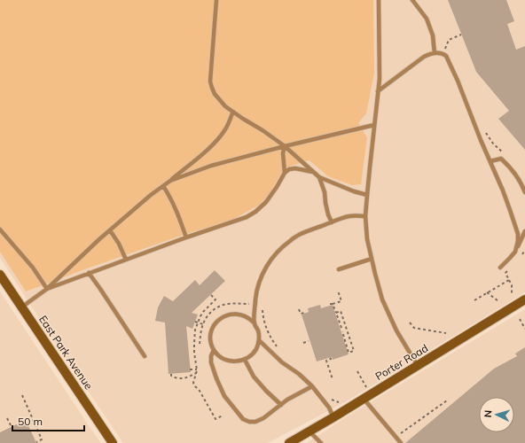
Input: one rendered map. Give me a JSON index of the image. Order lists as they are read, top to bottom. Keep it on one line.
{"streets":{"street":["East Park Avenue","Porter Road"]},"scale_bar":"50 m","north":"left"}
